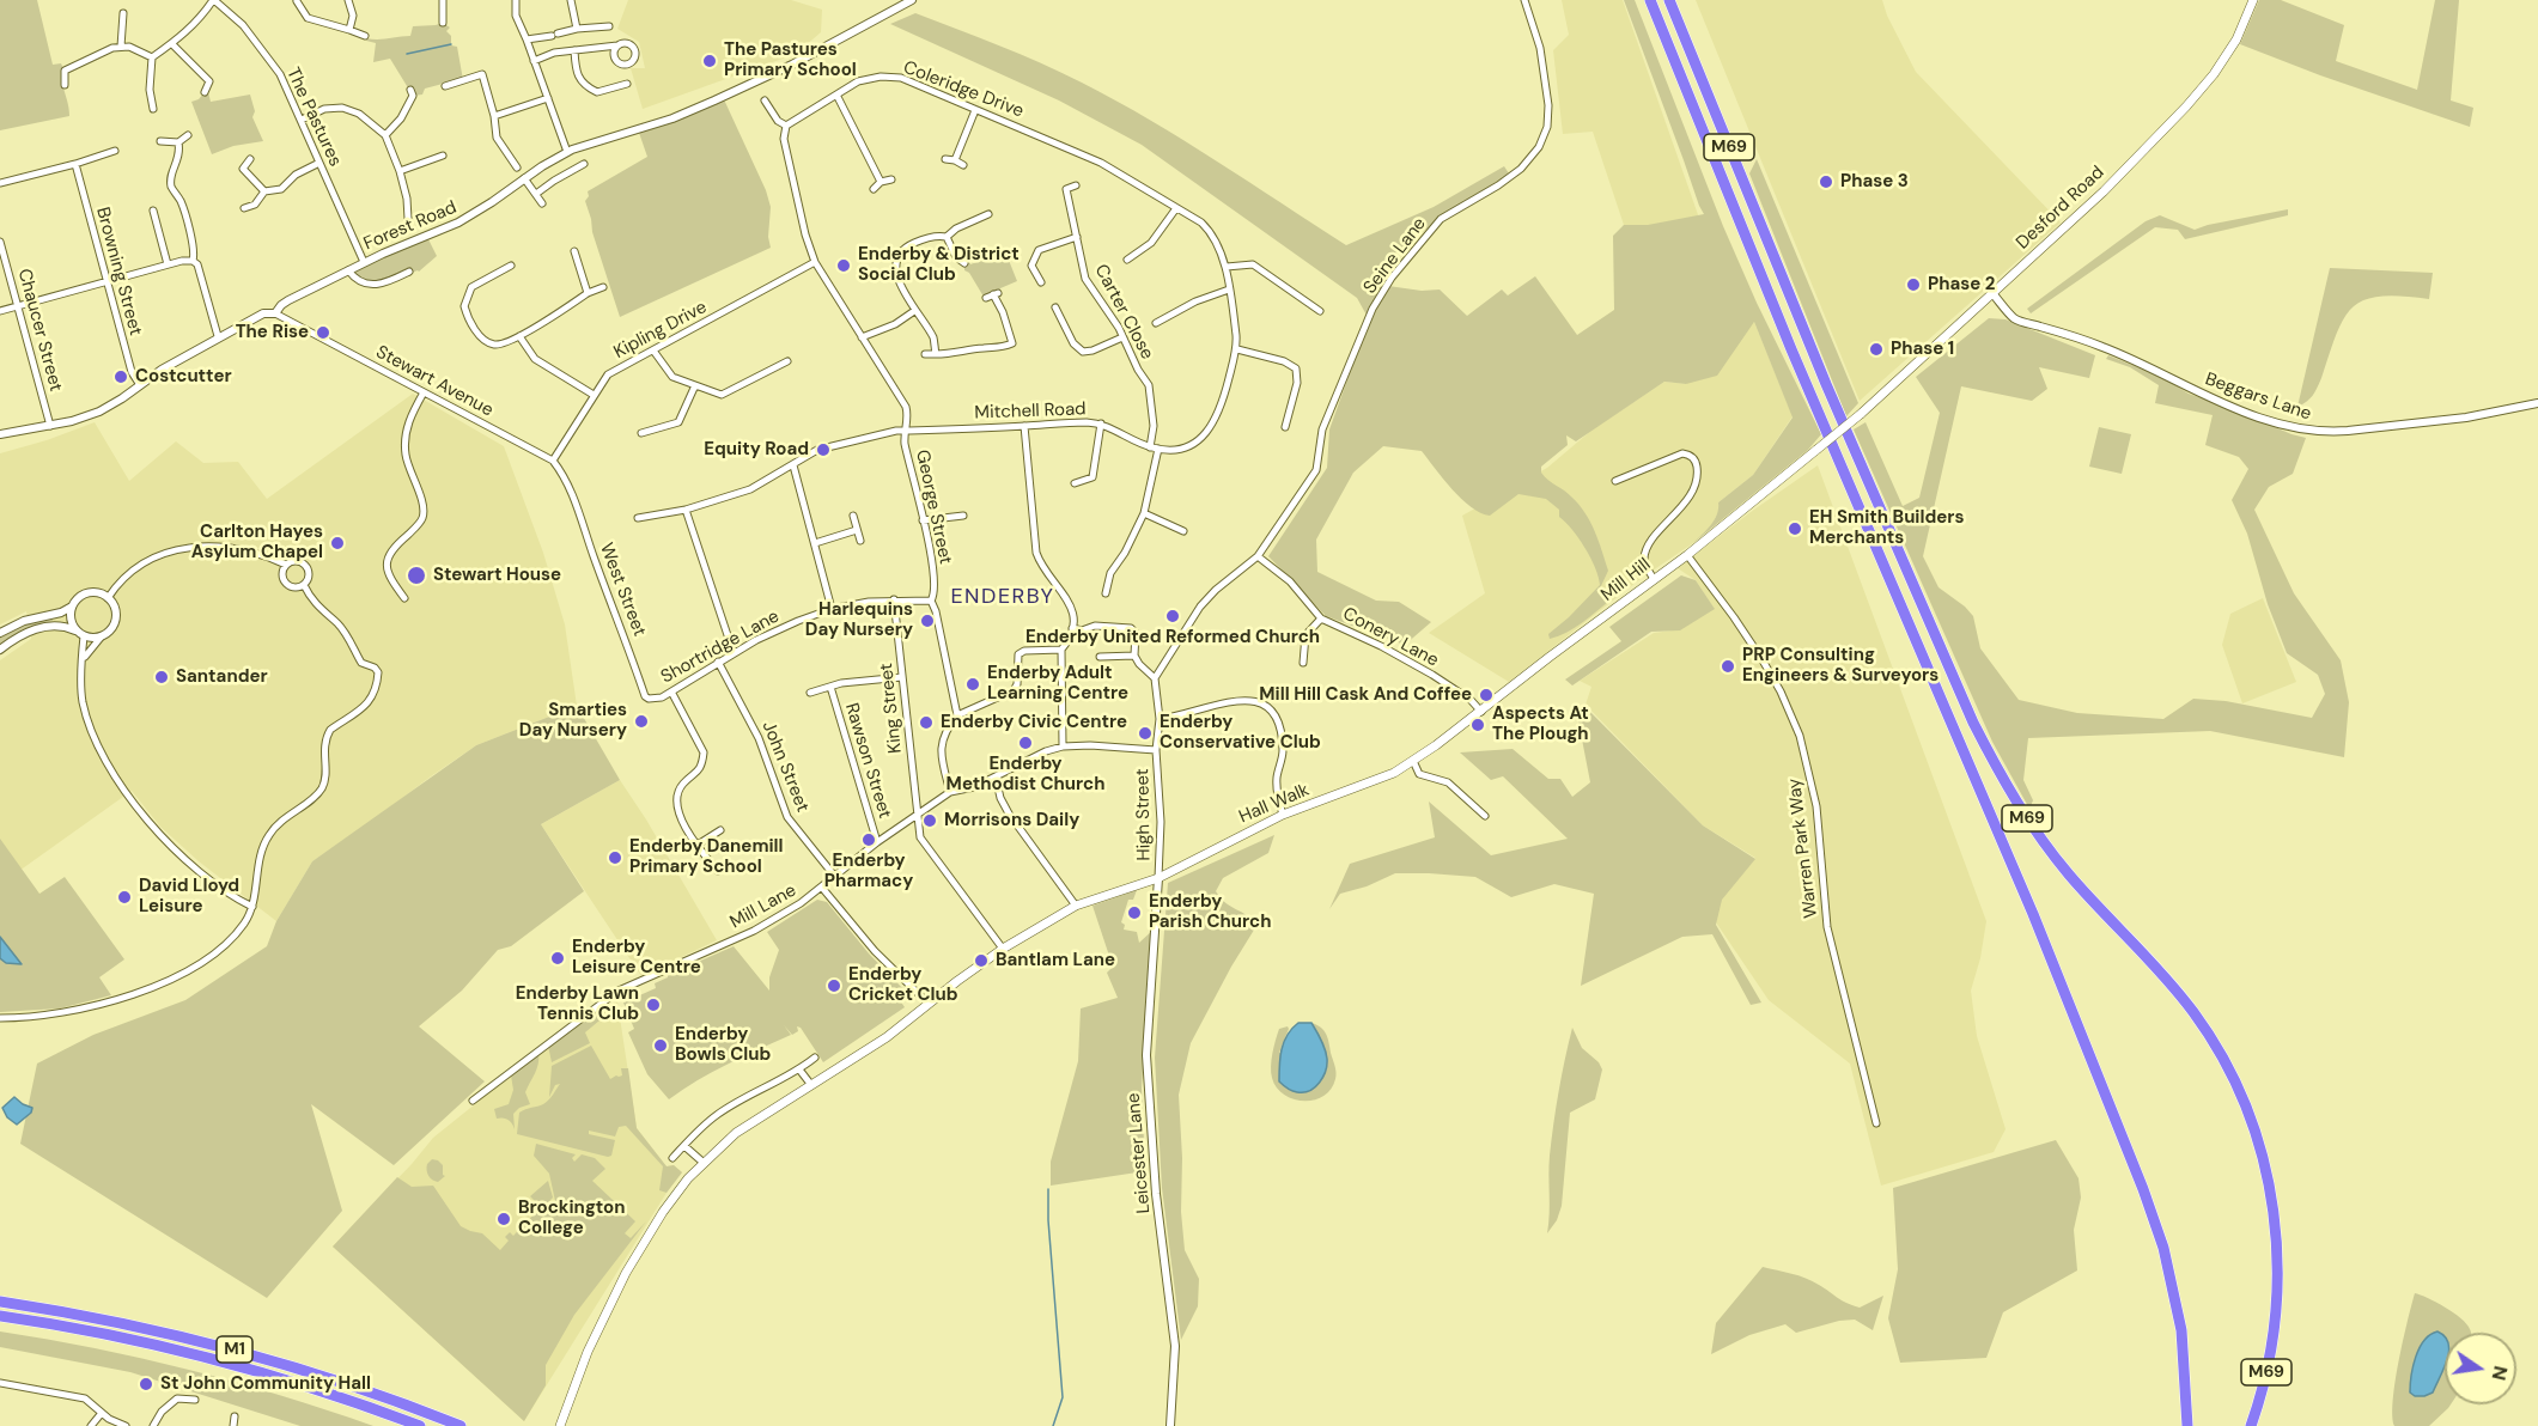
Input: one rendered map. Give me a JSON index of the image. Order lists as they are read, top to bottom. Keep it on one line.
{"streets":{"highway":["M69","M1"],"main road":["Desford Road","Mill Hill","Hall Walk"],"street":["Coleridge Drive","The Pastures","Forest Road","Seine Lane","Browning Street","Carter Close","Chaucer Street","Kipling Drive","Stewart Avenue","Beggars Lane","Mitchell Road","George Street","West Street","Conery Lane","Shortridge Lane","King Street","Rawson Street","John Street","High Street","Warren Park Way","Mill Lane","Leicester Lane"]},"crossings":[["The Pastures","Forest Road"],["Desford Road","Beggars Lane"],["Desford Road","Mill Hill"],["Forest Road","Browning Street"],["Forest Road","Chaucer Street"],["Forest Road","Stewart Avenue"],["Seine Lane","Conery Lane"],["Seine Lane","High Street"],["Carter Close","Mitchell Road"],["Kipling Drive","Stewart Avenue"],["Stewart Avenue","West Street"],["Mitchell Road","George Street"],["George Street","Shortridge Lane"],["Mill Hill","Conery Lane"],["Mill Hill","Hall Walk"],["Mill Hill","Warren Park Way"],["West Street","Shortridge Lane"],["Shortridge Lane","King Street"],["Shortridge Lane","John Street"],["King Street","Hall Walk"],["King Street","Mill Lane"],["Rawson Street","Mill Lane"],["John Street","Mill Lane"],["Hall Walk","High Street"],["Hall Walk","Leicester Lane"],["High Street","Leicester Lane"]],"districts":["ENDERBY"],"places":["The Pastures Primary School","Phase 3","Enderby & District Social Club","Phase 2","The Rise","Phase 1","Costcutter","Equity Road","EH Smith Builders Merchants","Carlton Hayes Asylum Chapel","Stewart House","Enderby United Reformed Church","Harlequins Day Nursery","PRP Consulting Engineers & Surveyors","Santander","Enderby Adult Learning Centre","Mill Hill Cask And Coffee","Smarties Day Nursery","Enderby Civic Centre","Aspects At The Plough","Enderby Conservative Club","Enderby Methodist Church","Morrisons Daily","Enderby Pharmacy","Enderby Danemill Primary School","David Lloyd Leisure","Enderby Parish Church","Enderby Leisure Centre","Bantlam Lane","Enderby Cricket Club","Enderby Lawn Tennis Club","Enderby Bowls Club","Brockington College","St John Community Hall"],"north":"right"}
